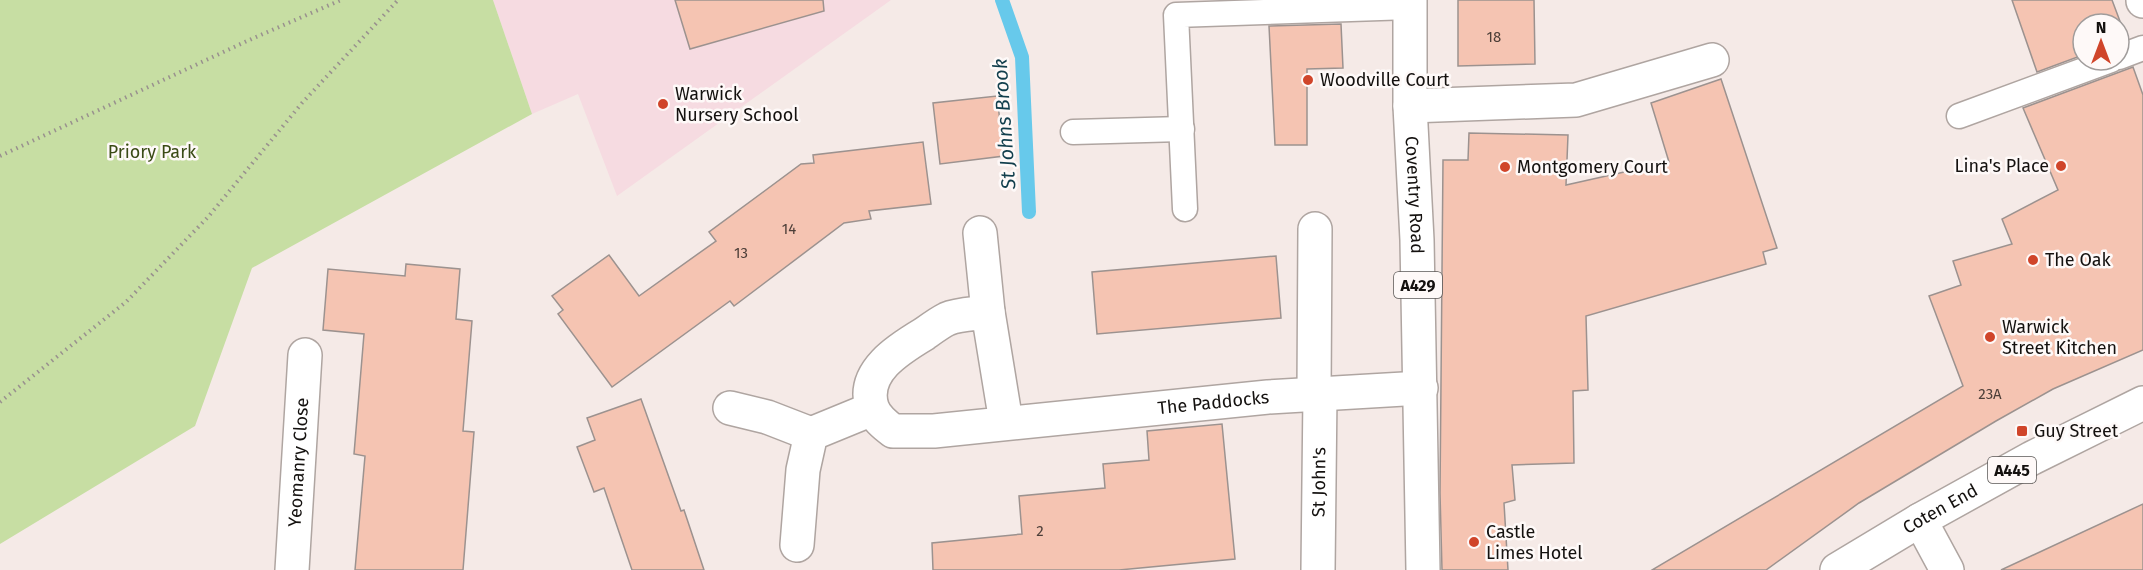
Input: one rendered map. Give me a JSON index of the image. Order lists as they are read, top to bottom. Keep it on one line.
{"streets":{"street":["Coventry Road","A429","The Paddocks","Yeomanry Close","A445","St John's","Coten End"]},"crossings":[["Coventry Road","The Paddocks"],["The Paddocks","St John's"]],"water":["St Johns Brook"],"parks":["Priory Park"],"places":{"other":["Woodville Court","Warwick Nursery School","Lina's Place","Montgomery Court","The Oak","Warwick Street Kitchen","Castle Limes Hotel"],"transit":["Guy Street"]},"house_numbers":["18","14","13","23A","2"],"north":"top"}
